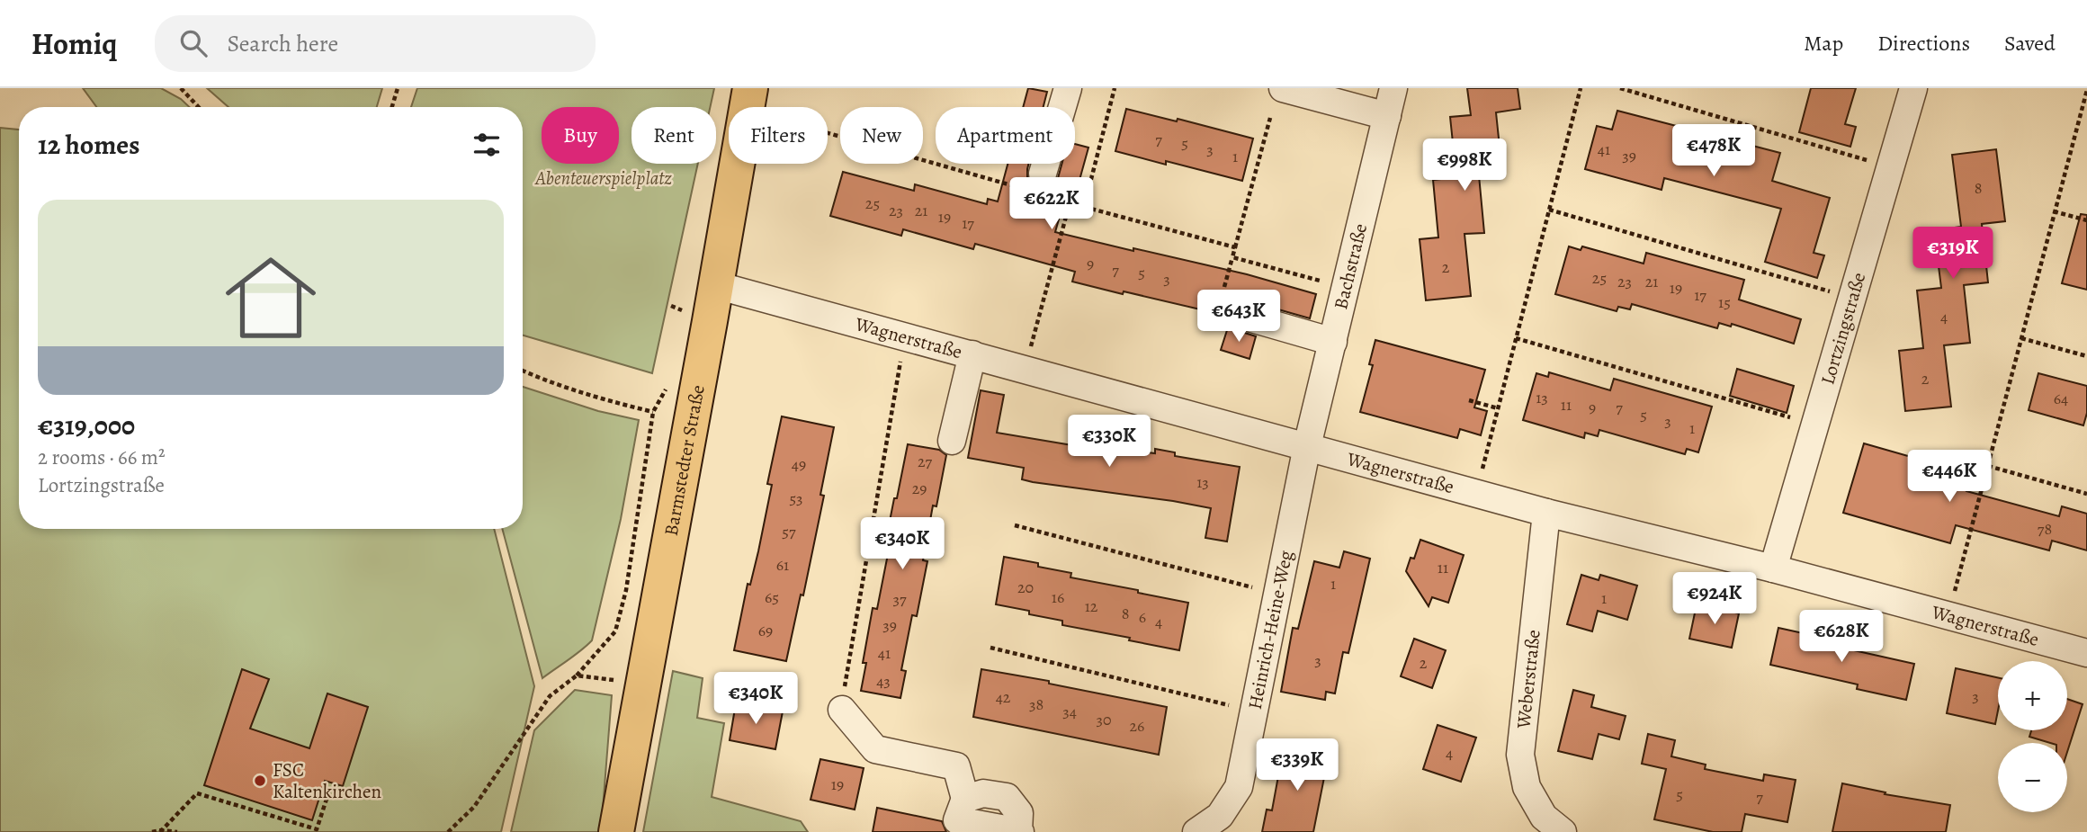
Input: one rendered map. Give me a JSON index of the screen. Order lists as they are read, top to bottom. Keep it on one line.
{"streets":{"main road":["Barmstedter Straße"],"street":["Bachstraße","Lortzingstraße","Wagnerstraße","Heinrich-Heine-Weg","Weberstraße"]},"crossings":[["Bachstraße","Wagnerstraße"],["Bachstraße","Heinrich-Heine-Weg"],["Lortzingstraße","Wagnerstraße"],["Wagnerstraße","Barmstedter Straße"],["Wagnerstraße","Heinrich-Heine-Weg"],["Wagnerstraße","Weberstraße"]],"parks":["Abenteuerspielplatz"],"places":["FSC Kaltenkirchen"],"house_numbers":["7","5","3","41","39","1","8","25","23","21","19","17","9","2","7","5","25","3","23","21","19","17","15","4","2","13","64","11","9","7","5","3","1","27","49","13","29","53","78","57","61","11","1","20","65","16","1","37","12","8","6","4","39","69","41","3","2","43","3","42","38","34","30","26","4","19","5","7"],"page":{"header":"Homiq","search":"Search here","nav":["Map","Directions","Saved"],"chip":["Buy","Rent","Filters","New","Apartment"],"heading":"12 homes","price":["€478K","€998K","€622K","€319K","€643K","€330K","€446K","€340K","€924K","€628K","€340K","€339K"],"list":[{"name":"€319,000","note":"2 rooms · 66 m² · Lortzingstraße"}],"map_buttons":["+","−"]}}
